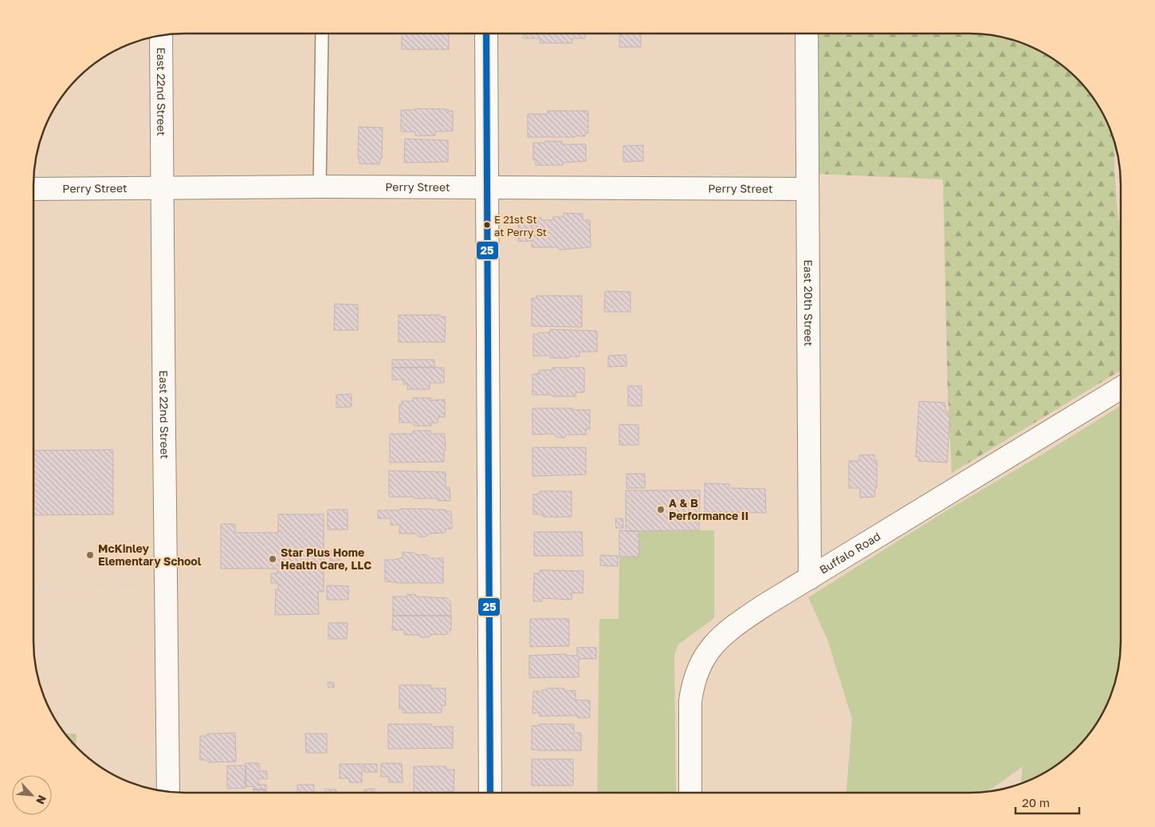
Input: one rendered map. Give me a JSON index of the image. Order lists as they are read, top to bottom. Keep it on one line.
{"streets":{"street":["East 22nd Street","Perry Street","East 20th Street","Buffalo Road"]},"crossings":[["East 22nd Street","Perry Street"],["Perry Street","East 20th Street"],["East 20th Street","Buffalo Road"]],"places":["E 21st St at Perry St","A & B Performance II","McKinley Elementary School","Star Plus Home Health Care, LLC"],"lines":["transit line 25"],"scale_bar":"20 m","north":"bottom right"}
